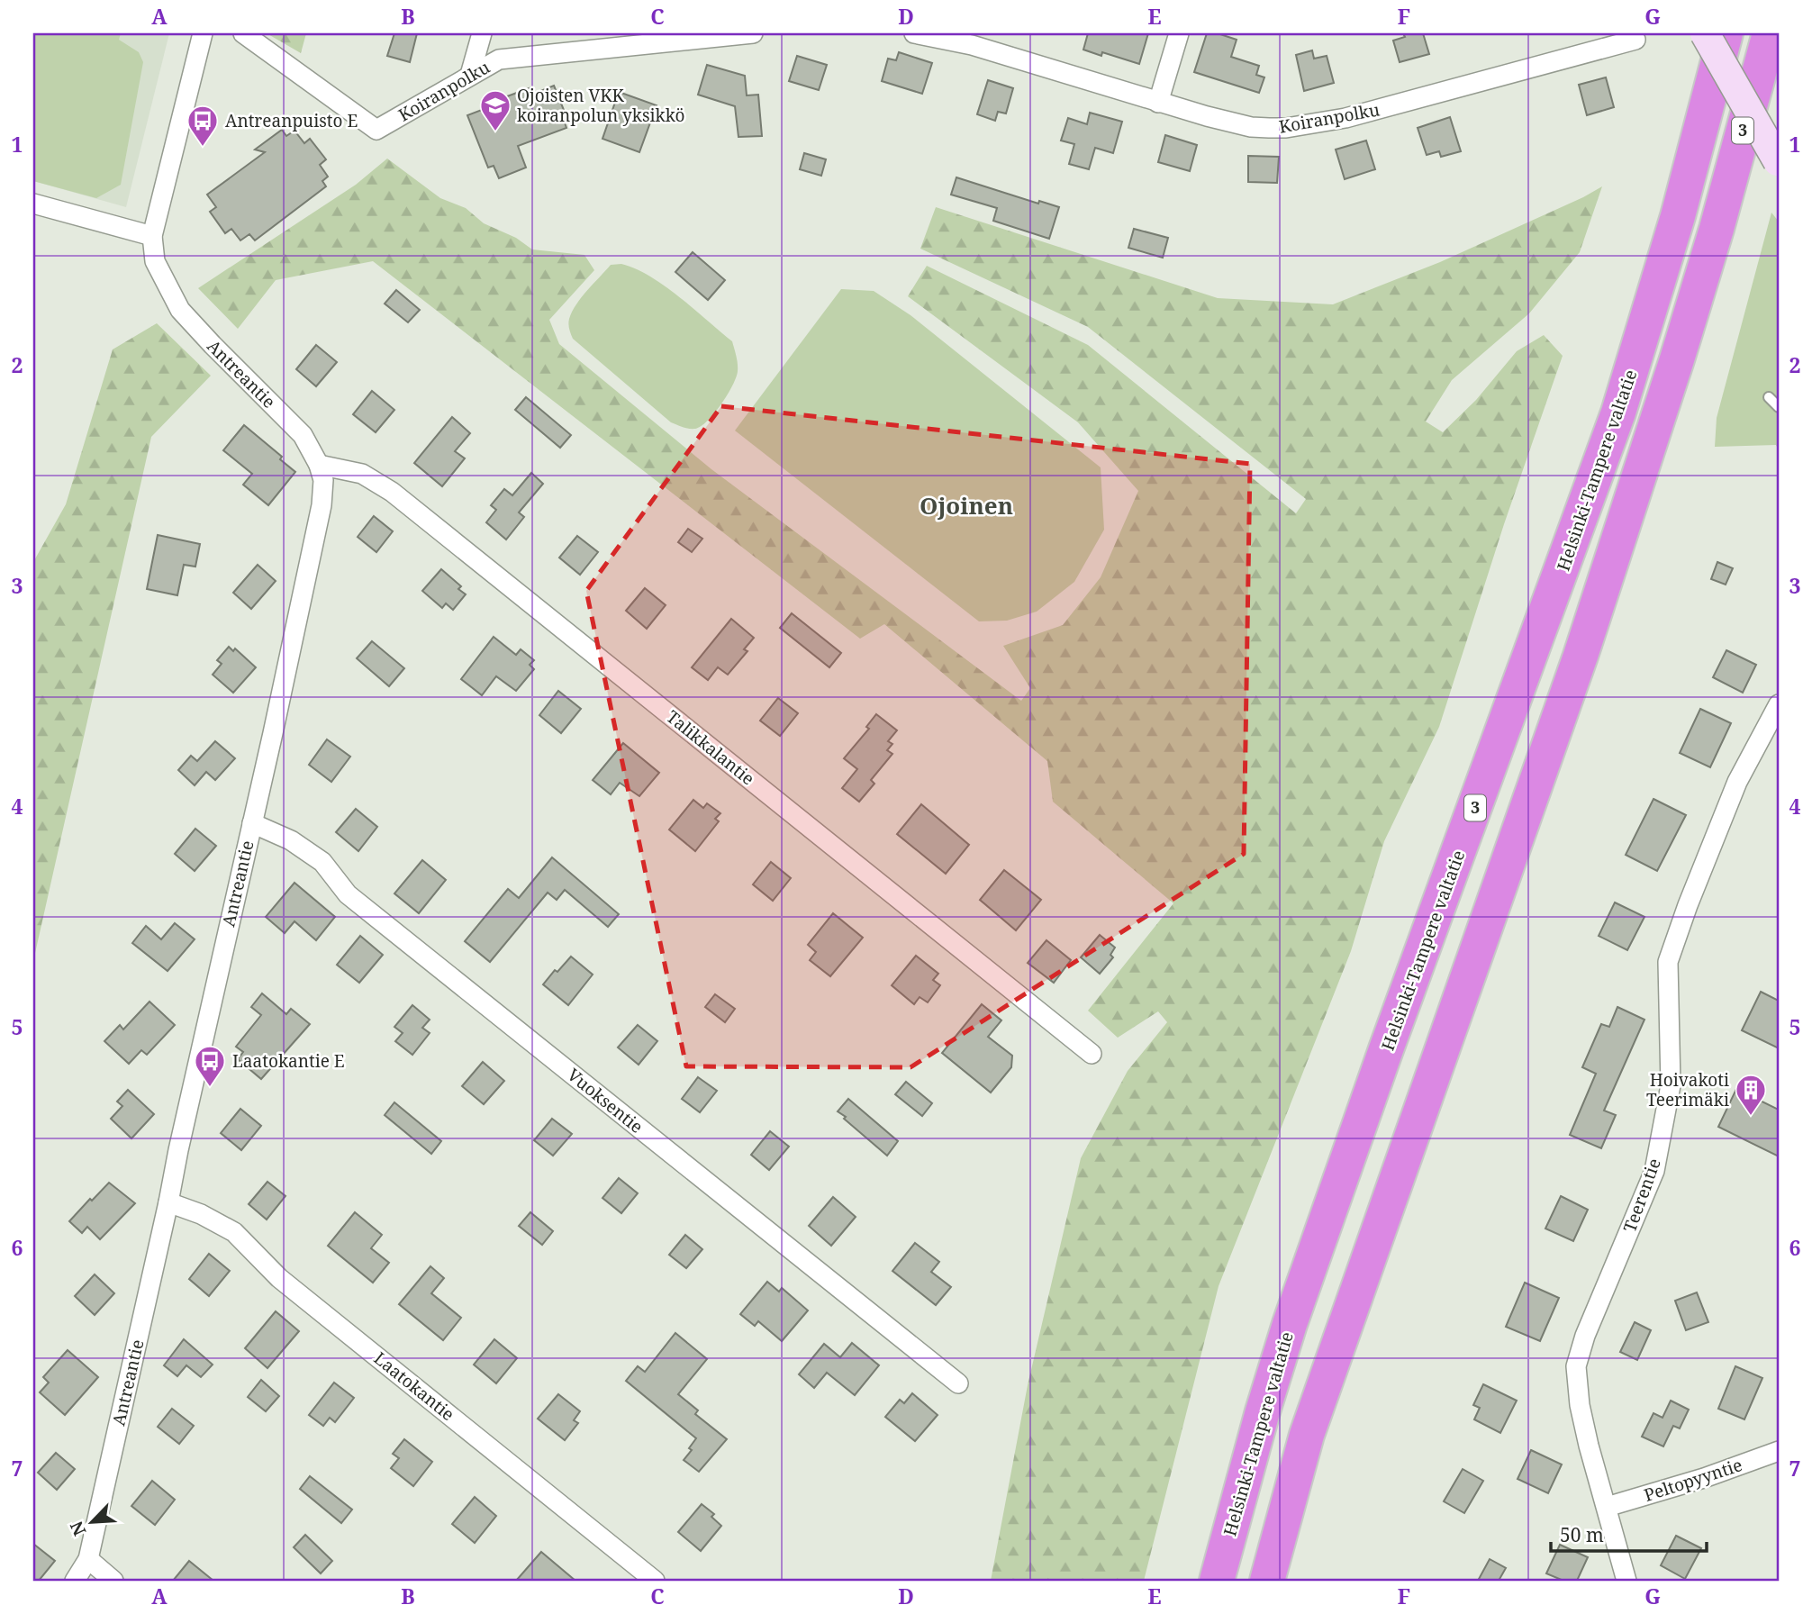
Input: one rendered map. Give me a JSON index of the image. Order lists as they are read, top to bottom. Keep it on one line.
{"streets":{"highway":["3","Helsinki-Tampere valtatie"],"street":["Koiranpolku","Antreantie","Talikkalantie","Vuoksentie","Teerentie","Laatokantie","Peltopyyntie"]},"crossings":[["Antreantie","Talikkalantie"],["Antreantie","Vuoksentie"],["Antreantie","Laatokantie"],["Teerentie","Peltopyyntie"]],"districts":["Ojoinen"],"places":{"school or university":["Ojoisten VKK koiranpolun yksikkö"],"bus stop":["Antreanpuisto E","Laatokantie E"],"building":["Hoivakoti Teerimäki"]},"scale_bar":"50 m","north":"bottom left","grid":{"columns":["A","B","C","D","E","F","G"],"rows":["1","2","3","4","5","6","7"]}}
